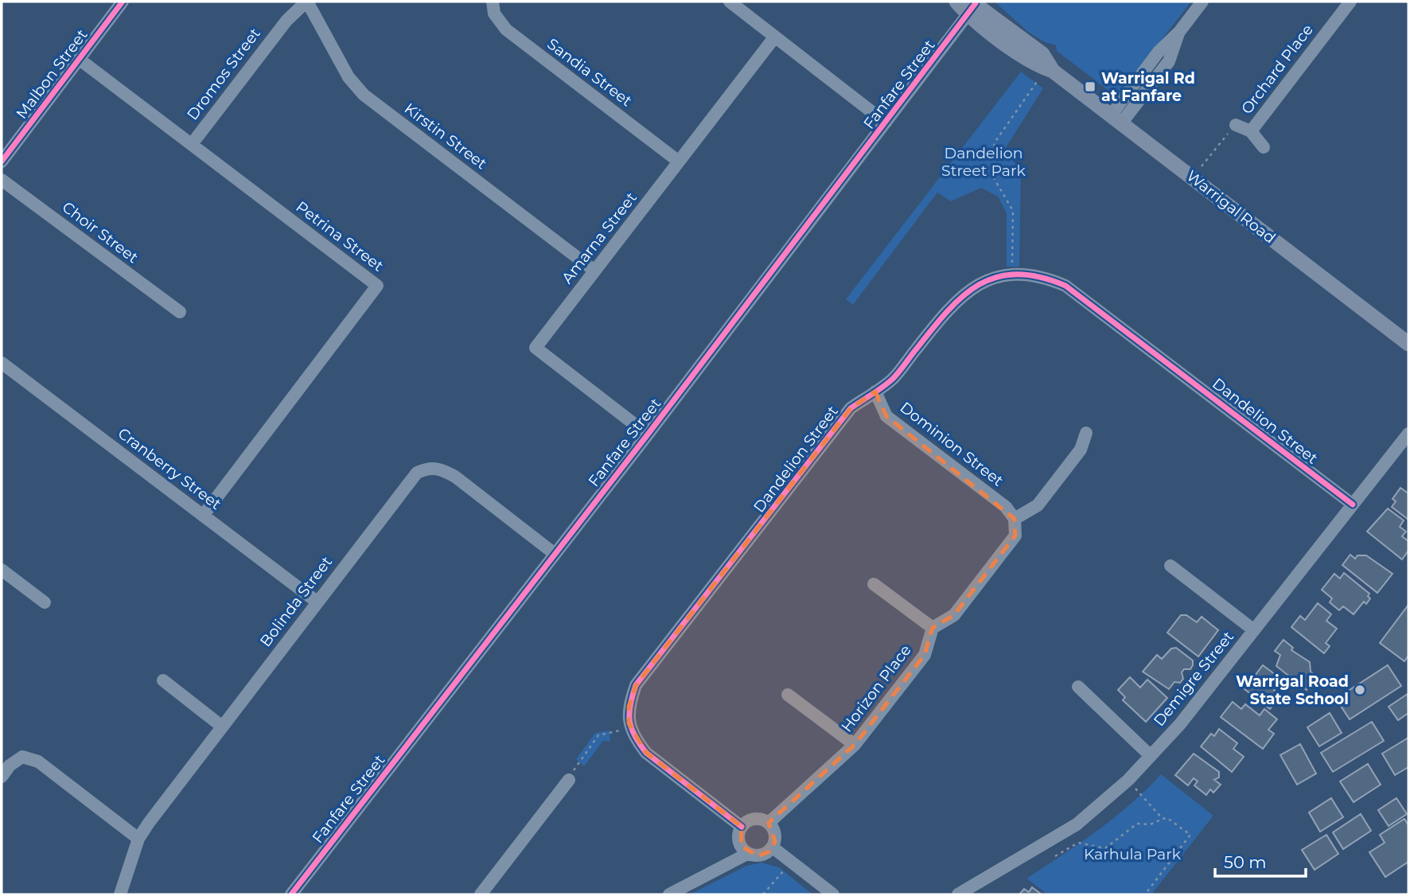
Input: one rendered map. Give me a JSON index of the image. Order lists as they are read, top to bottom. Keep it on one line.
{"streets":{"main road":["Warrigal Road"],"street":["Orchard Place","Sandia Street","Malbon Street","Dromos Street","Fanfare Street","Kirstin Street","Choir Street","Petrina Street","Amarna Street","Dandelion Street","Dominion Street","Cranberry Street","Bolinda Street","Demigre Street","Horizon Place"]},"crossings":[["Sandia Street","Amarna Street"],["Malbon Street","Petrina Street"],["Dromos Street","Kirstin Street"],["Dromos Street","Petrina Street"],["Fanfare Street","Warrigal Road"],["Fanfare Street","Amarna Street"],["Fanfare Street","Bolinda Street"],["Kirstin Street","Amarna Street"],["Petrina Street","Cranberry Street"],["Dandelion Street","Dominion Street"],["Dandelion Street","Demigre Street"],["Cranberry Street","Bolinda Street"]],"parks":["Dandelion Street Park","Karhula Park"],"places":{"transit":["Warrigal Rd at Fanfare"],"other":["Warrigal Road State School"]},"scale_bar":"50 m"}
